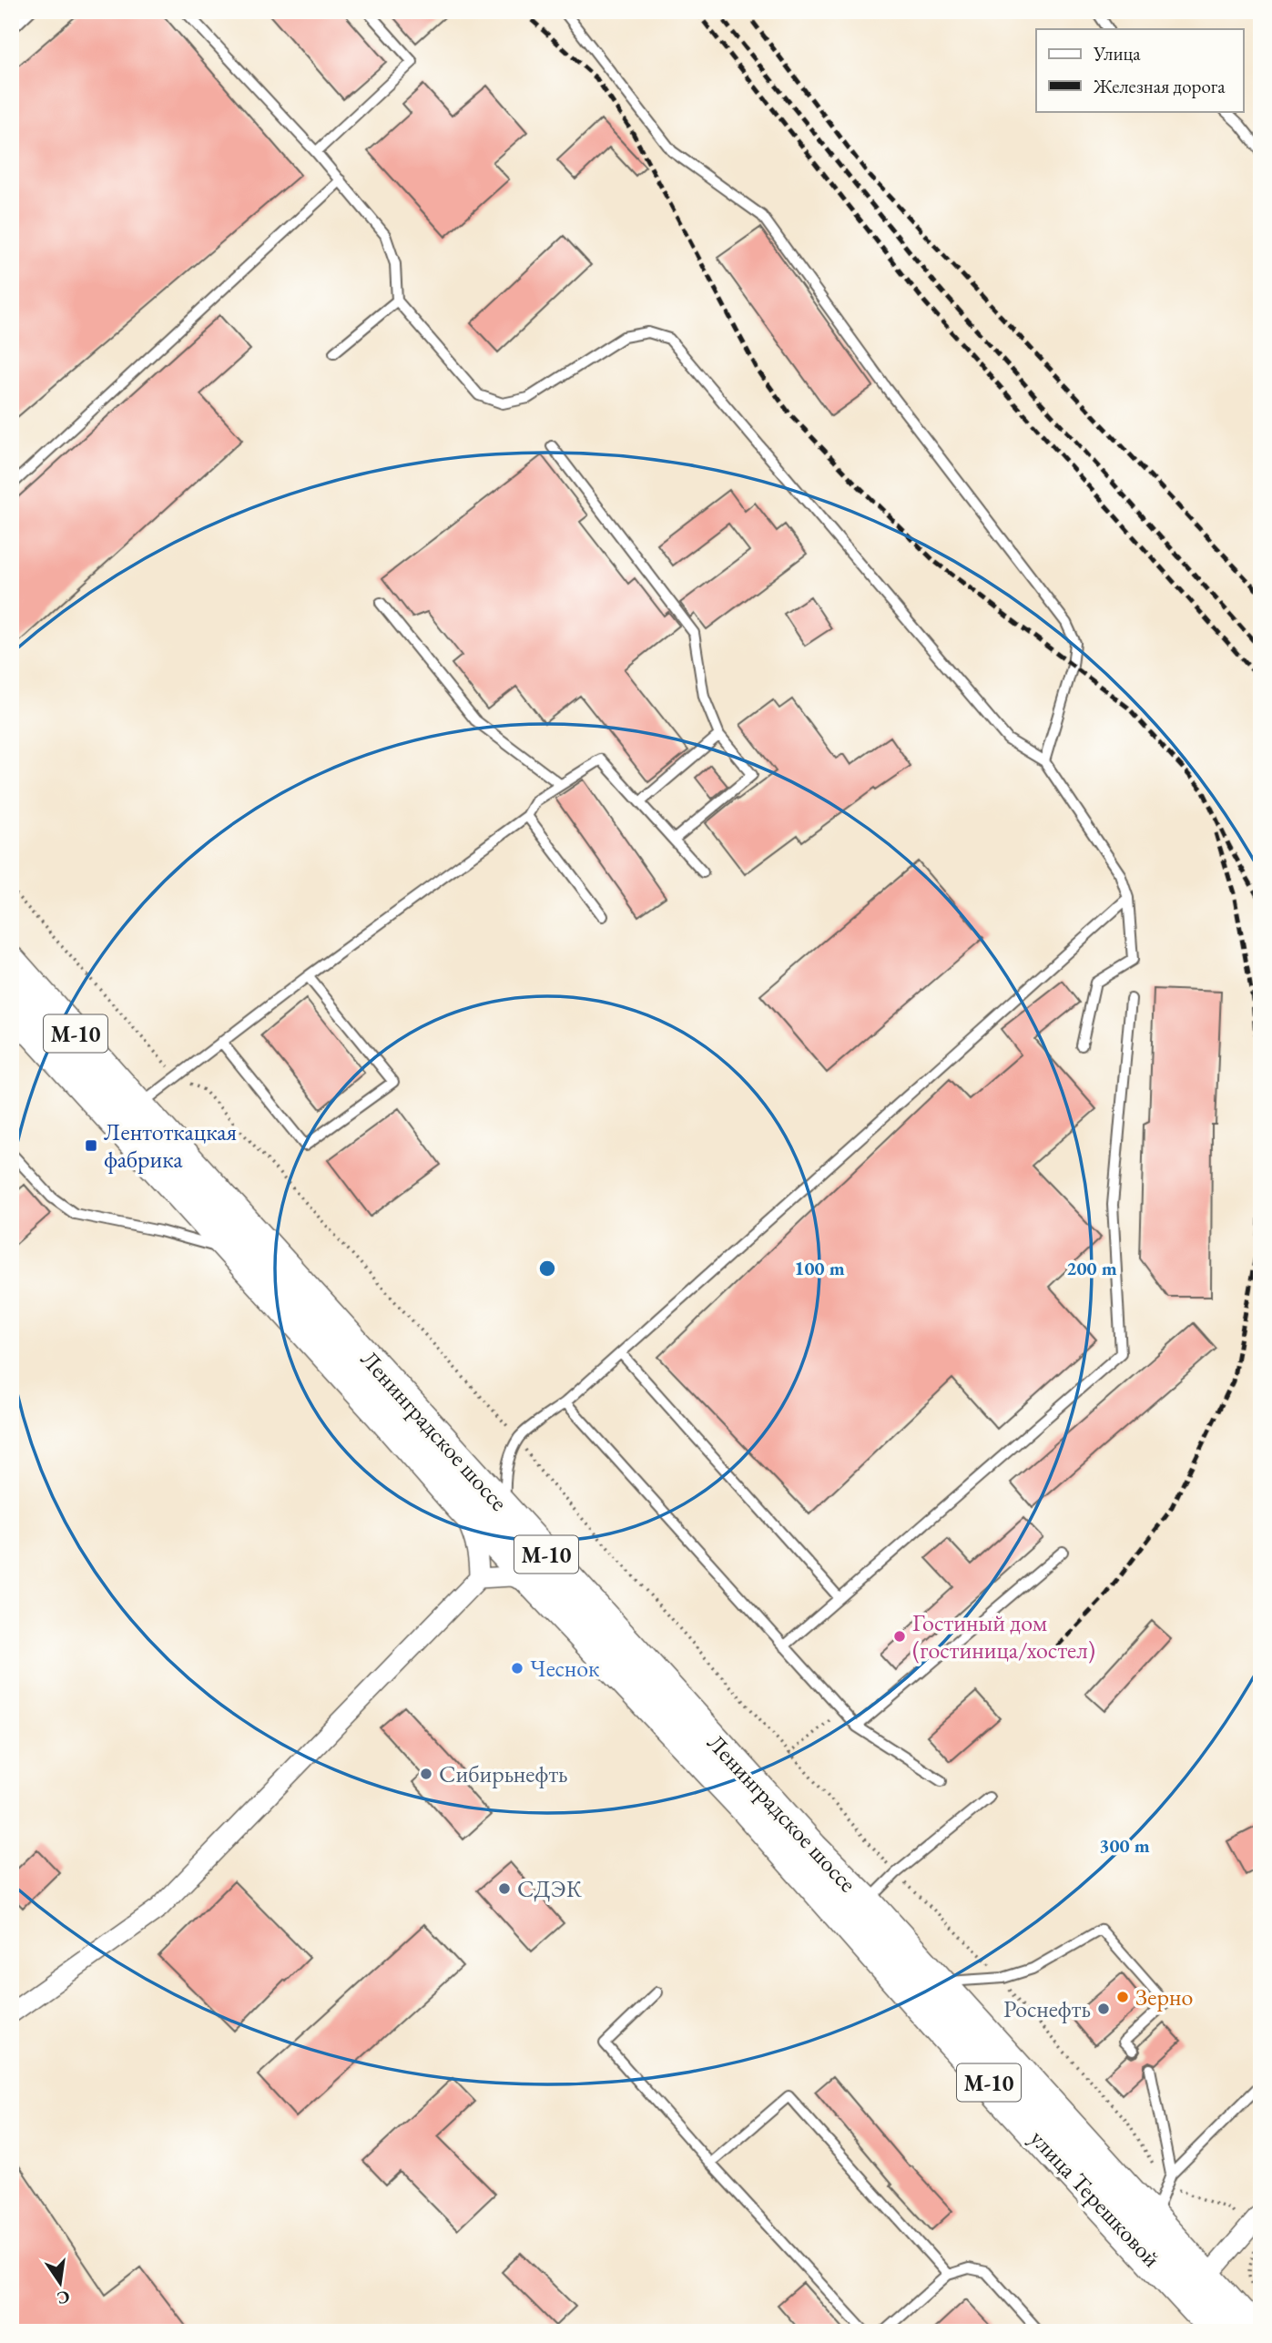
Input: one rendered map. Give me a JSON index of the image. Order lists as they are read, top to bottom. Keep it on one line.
{"streets":{"highway":["М-10","Ленинградское шоссе","улица Терешковой"]},"crossings":[["Ленинградское шоссе","улица Терешковой"]],"places":{"transit":["Лентоткацкая фабрика"],"other":["Гостиный дом (гостиница/хостел)","Чеснок","Сибирьнефть","СДЭК","Зерно","Роснефть"]},"legend":["Улица","Железная дорога"],"north":"bottom","rings":["100 m","200 m","300 m"]}
